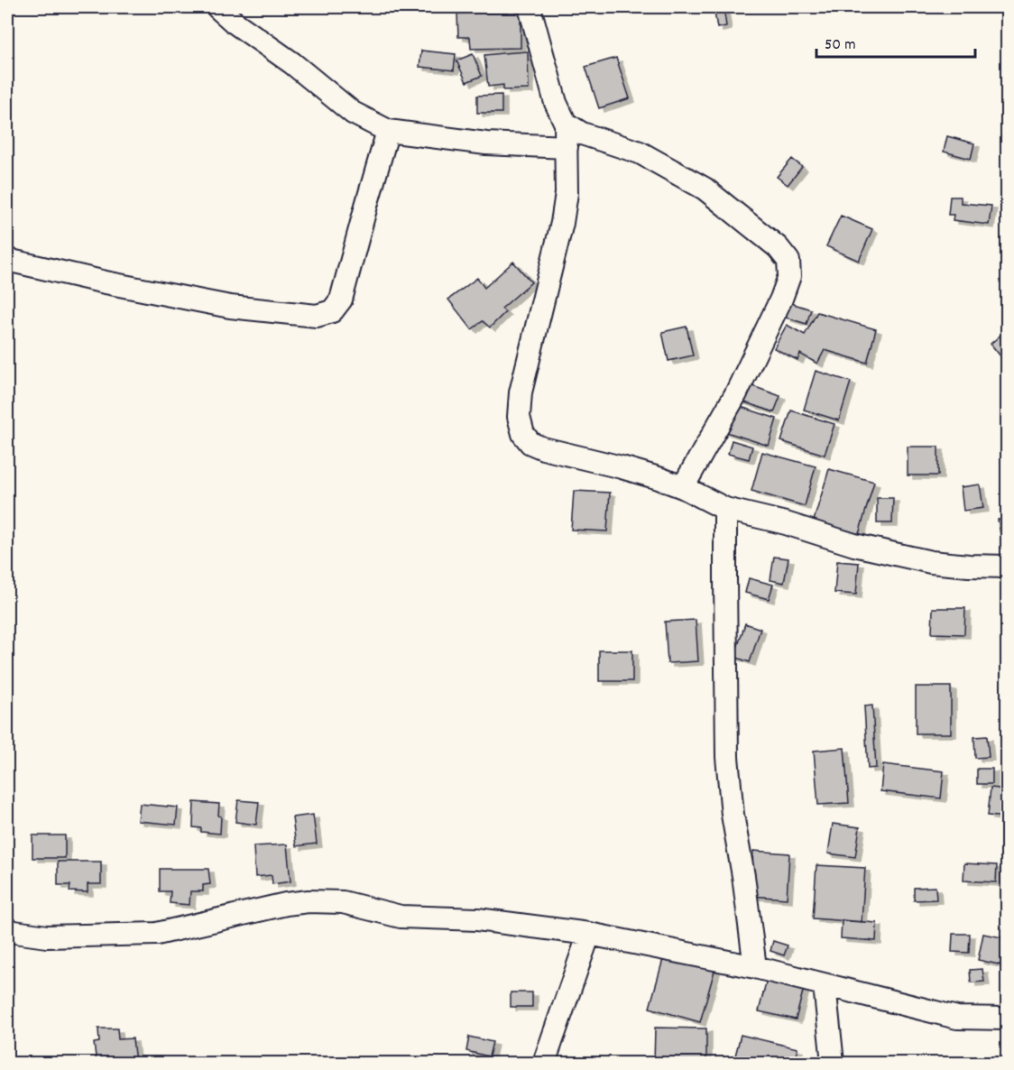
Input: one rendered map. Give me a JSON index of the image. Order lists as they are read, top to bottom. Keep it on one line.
{"scale_bar":"50 m"}
